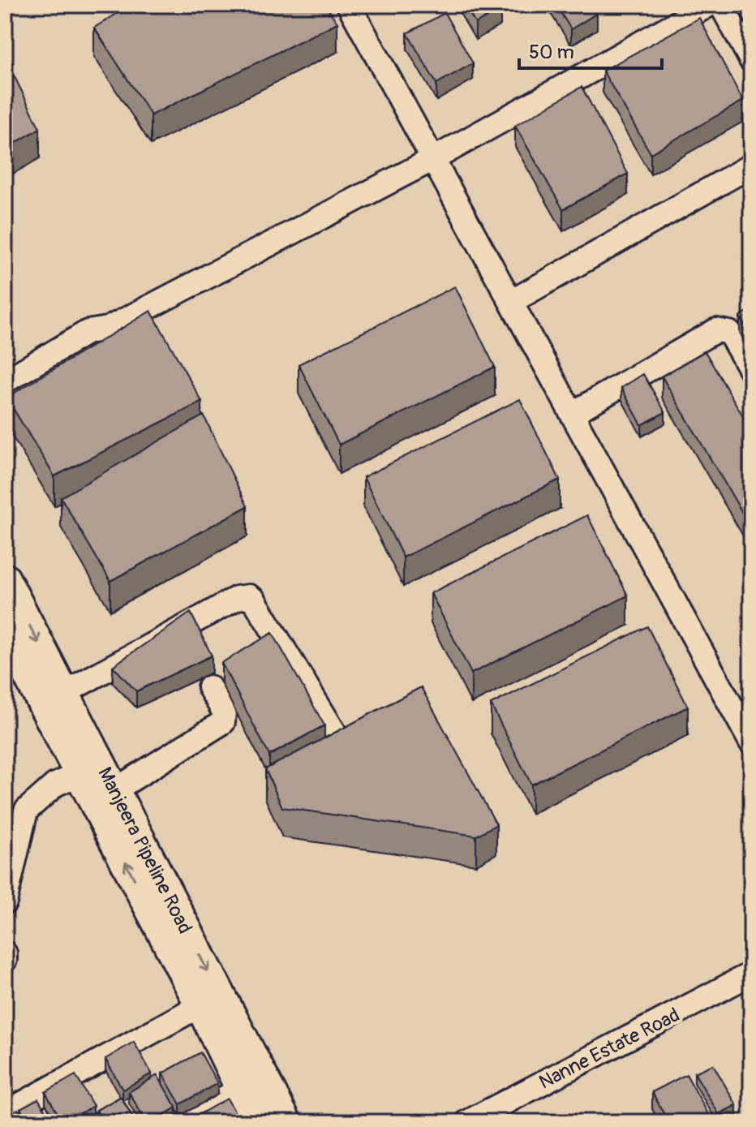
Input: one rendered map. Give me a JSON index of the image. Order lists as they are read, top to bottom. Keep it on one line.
{"streets":{"main road":["Manjeera Pipeline Road"],"street":["Nanne Estate Road"]},"scale_bar":"50 m"}
